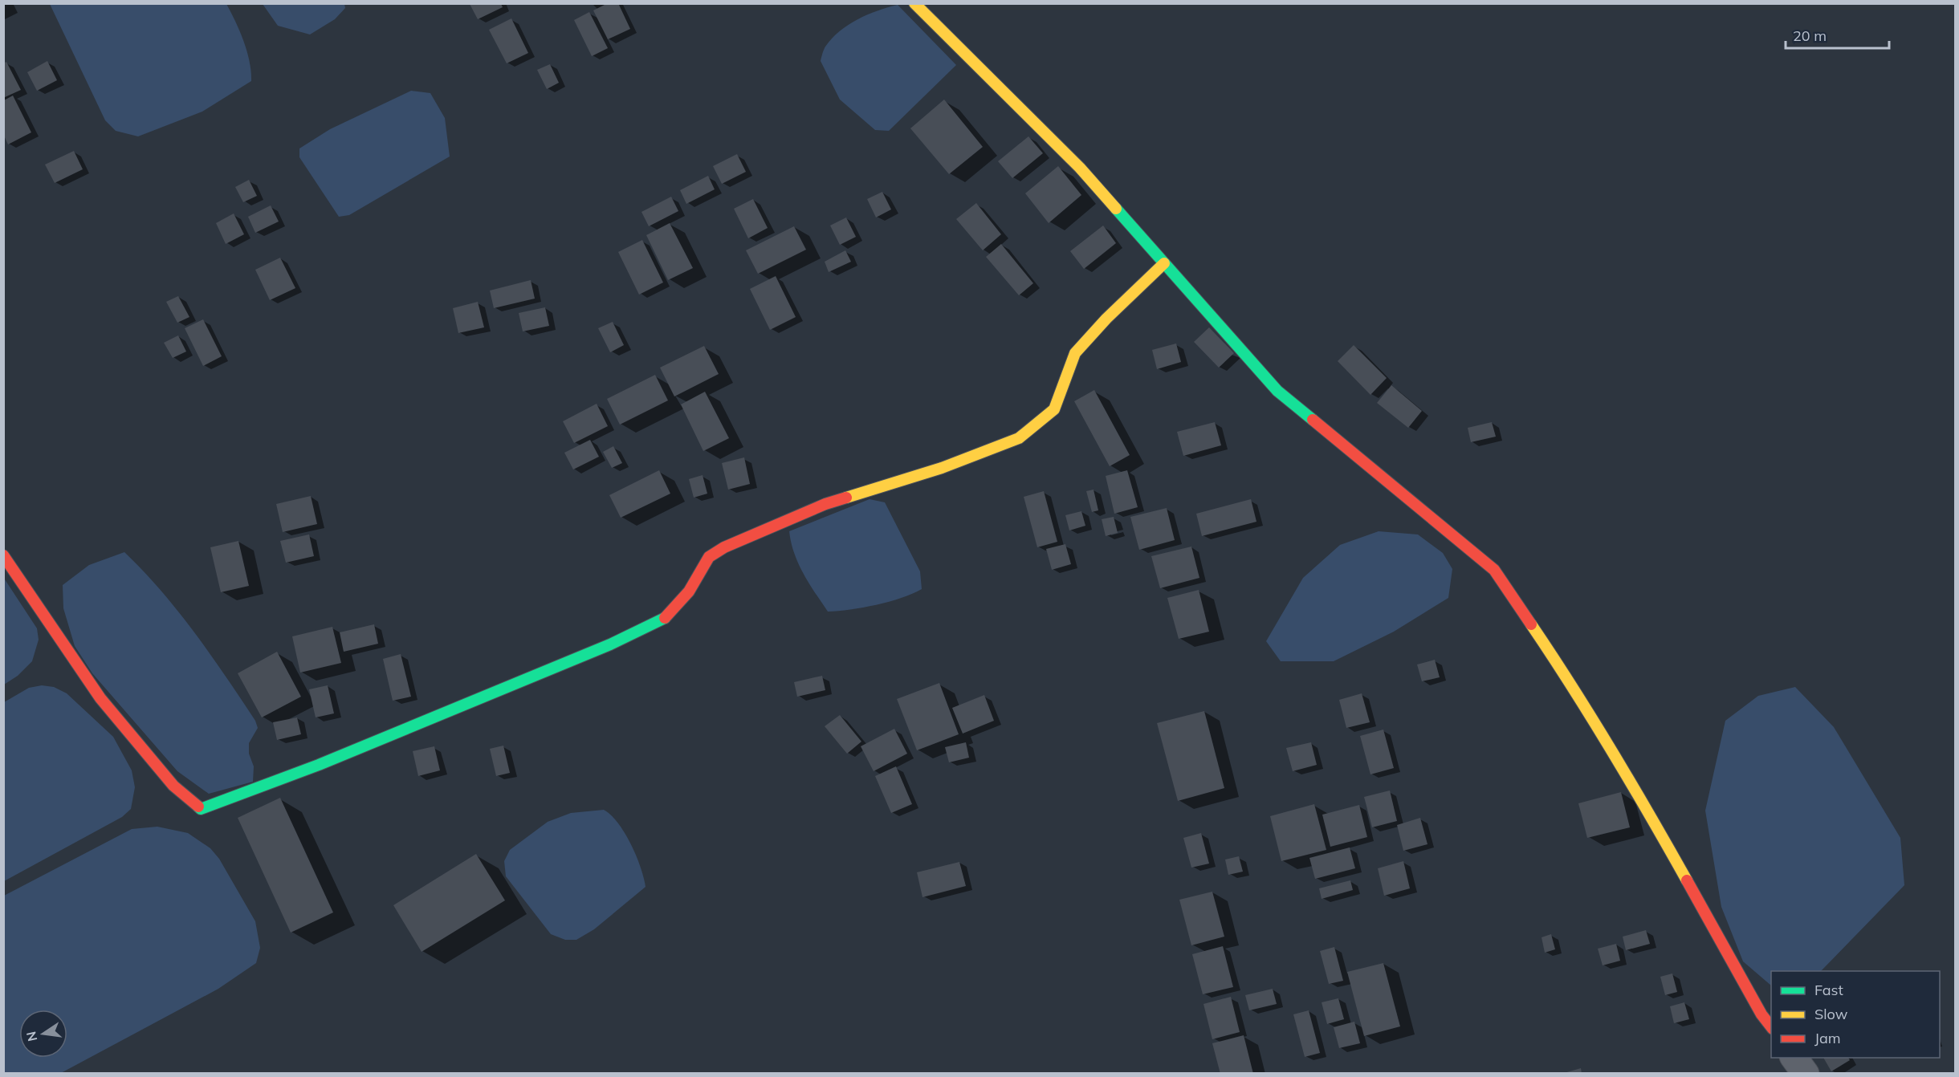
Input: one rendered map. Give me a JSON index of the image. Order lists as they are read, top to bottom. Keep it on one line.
{"legend":["Fast","Slow","Jam"],"scale_bar":"20 m","north":"left"}
